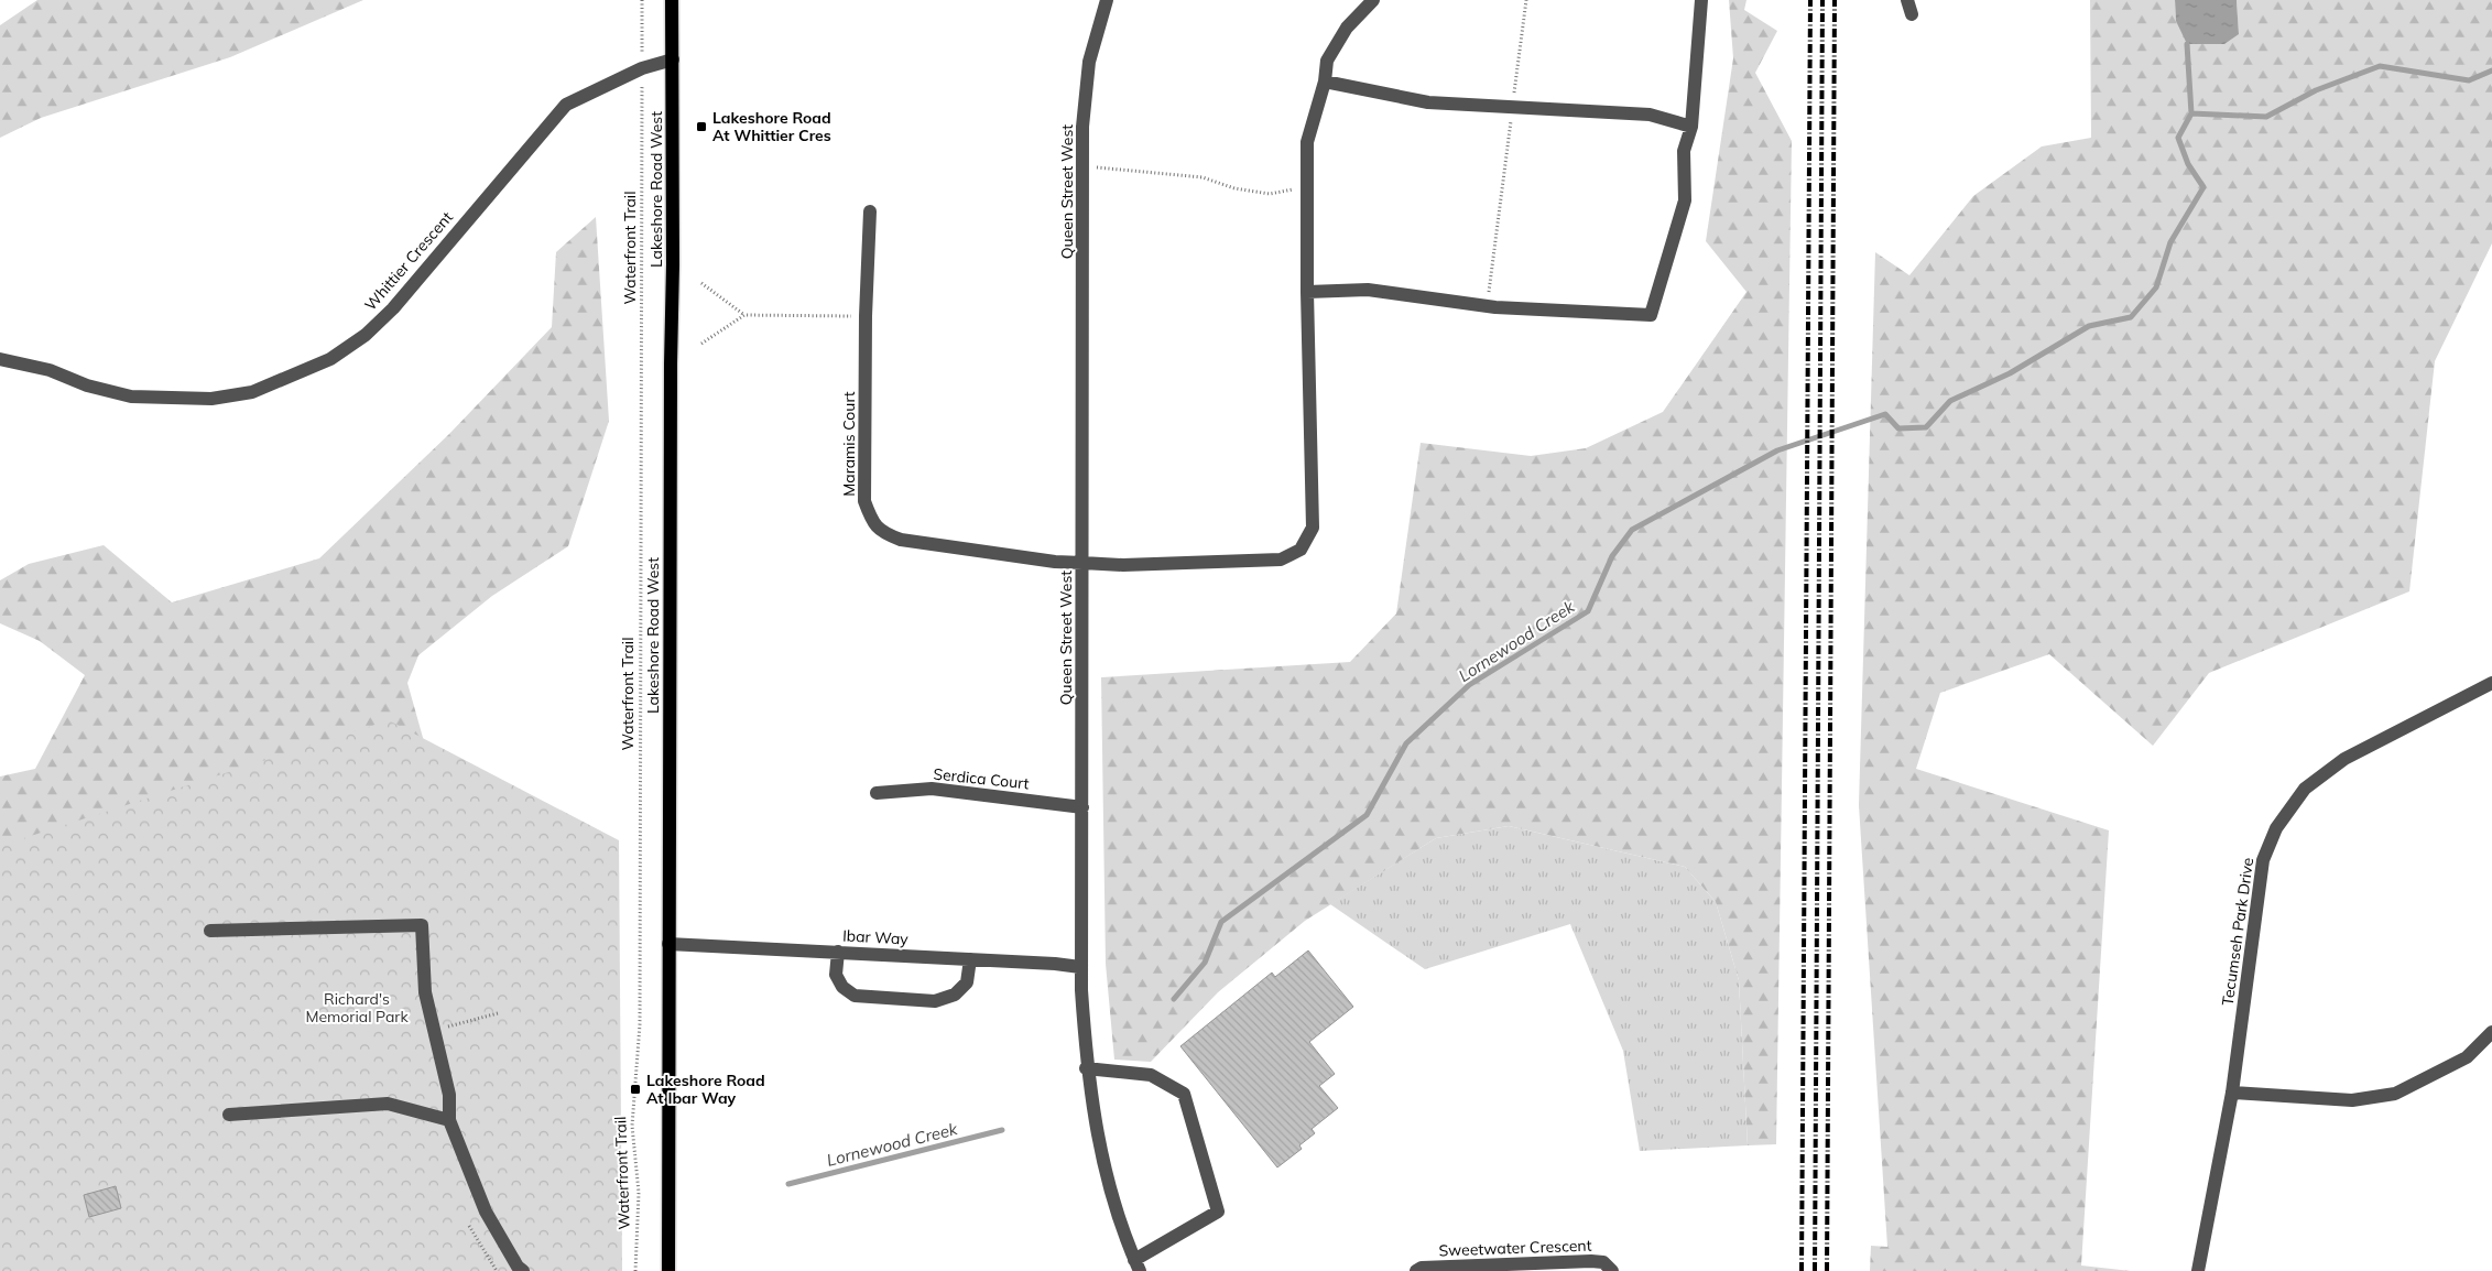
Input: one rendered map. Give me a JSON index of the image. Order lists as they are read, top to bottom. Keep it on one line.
{"streets":{"main road":["Lakeshore Road West"],"street":["Queen Street West","Whittier Crescent","Maramis Court","Serdica Court","Tecumseh Park Drive","Ibar Way","Sweetwater Crescent"],"path":["Waterfront Trail"]},"crossings":[["Lakeshore Road West","Whittier Crescent"],["Lakeshore Road West","Ibar Way"],["Queen Street West","Maramis Court"],["Queen Street West","Serdica Court"],["Queen Street West","Ibar Way"]],"water":["Lornewood Creek"],"parks":["Richard's Memorial Park"],"places":{"transit":["Lakeshore Road At Whittier Cres","Lakeshore Road At Ibar Way"]}}
